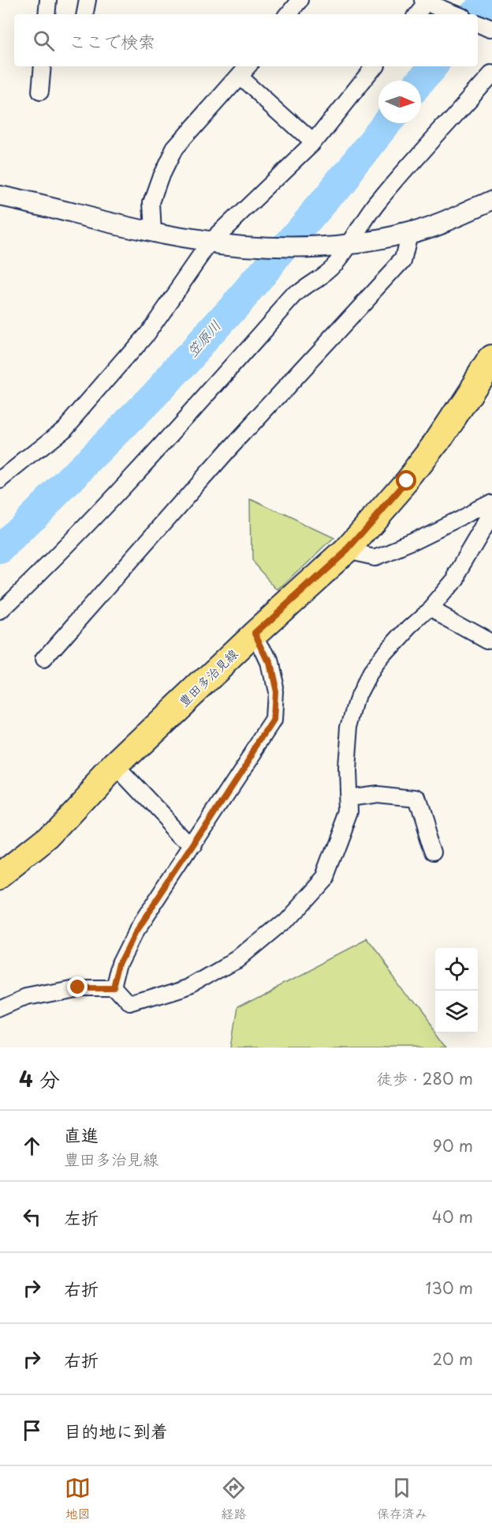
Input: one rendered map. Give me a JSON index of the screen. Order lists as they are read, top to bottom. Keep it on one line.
{"streets":{"main road":["豊田多治見線"]},"water":["笠原川"],"north":"right","page":{"search":"ここで検索","heading":["4 分","徒歩 · 280 m"],"list":[["直進","豊田多治見線","90 m"],["左折","40 m"],["右折","130 m"],["右折","20 m"],"目的地に到着"],"nav":["地図","経路","保存済み"]}}
